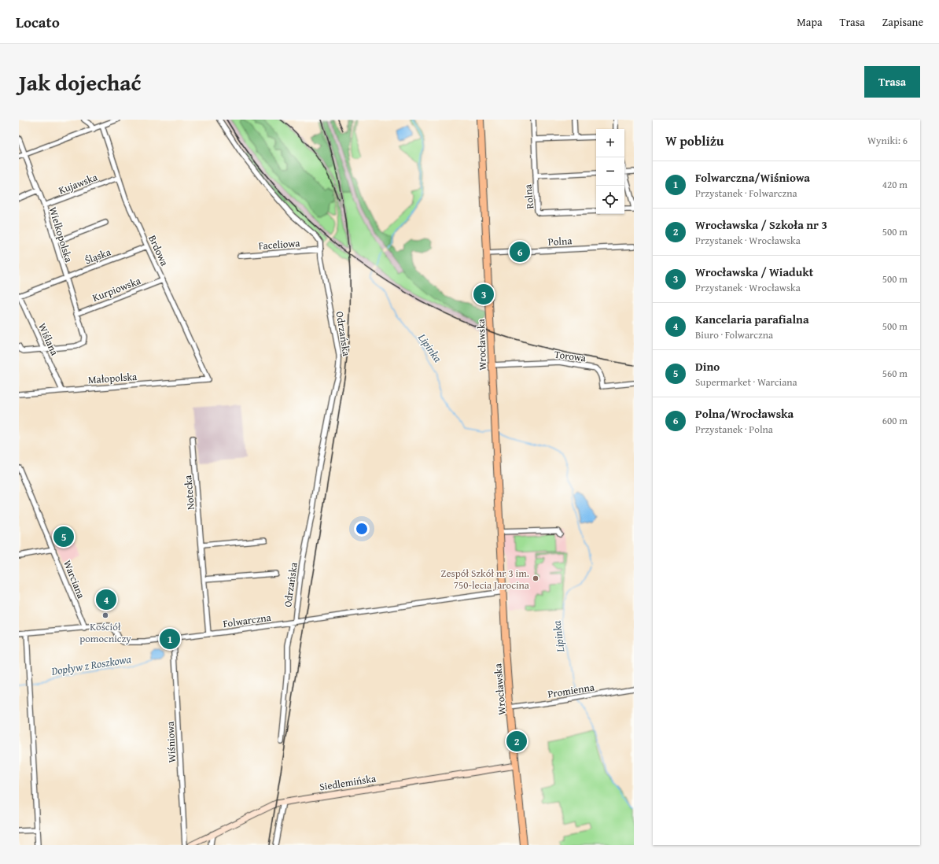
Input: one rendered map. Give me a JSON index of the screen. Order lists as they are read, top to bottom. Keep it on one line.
{"streets":{"main road":["Wrocławska"],"street":["Kujawska","Rolna","Wielkopolska","Polna","Faceliowa","Brdowa","Śląska","Kurpiowska","Odrzańska","Wiślana","Torowa","Małopolska","Notecka","Warciana","Folwarczna","Promienna","Wiśniowa","Siedlemińska"]},"crossings":[["Kujawska","Wielkopolska"],["Kujawska","Brdowa"],["Wielkopolska","Śląska"],["Wielkopolska","Kurpiowska"],["Wielkopolska","Wiślana"],["Polna","Wrocławska"],["Faceliowa","Odrzańska"],["Brdowa","Śląska"],["Brdowa","Kurpiowska"],["Brdowa","Małopolska"],["Śląska","Wiślana"],["Odrzańska","Folwarczna"],["Wiślana","Małopolska"],["Wrocławska","Torowa"],["Wrocławska","Folwarczna"],["Wrocławska","Promienna"],["Wrocławska","Siedlemińska"],["Notecka","Folwarczna"],["Warciana","Folwarczna"],["Folwarczna","Wiśniowa"]],"water":["Lipinka","Dopływ z Roszkowa"],"places":["Zespół Szkół nr 3 im. 750-lecia Jarocina","Kościół pomocniczy"],"page":{"header":"Locato","nav":["Mapa","Trasa","Zapisane"],"title":"Jak dojechać","buttons":"Trasa","heading":["W pobliżu","Wyniki: 6"],"map_buttons":["+","−"],"list":[{"mark":"1","name":"Folwarczna/Wiśniowa","note":"Przystanek · Folwarczna","value":"420 m"},{"mark":"2","name":"Wrocławska / Szkoła nr 3","note":"Przystanek · Wrocławska","value":"500 m"},{"mark":"3","name":"Wrocławska / Wiadukt","note":"Przystanek · Wrocławska","value":"500 m"},{"mark":"4","name":"Kancelaria parafialna","note":"Biuro · Folwarczna","value":"500 m"},{"mark":"5","name":"Dino","note":"Supermarket · Warciana","value":"560 m"},{"mark":"6","name":"Polna/Wrocławska","note":"Przystanek · Polna","value":"600 m"}],"pins":["6","3","5","4","1","2"]}}
